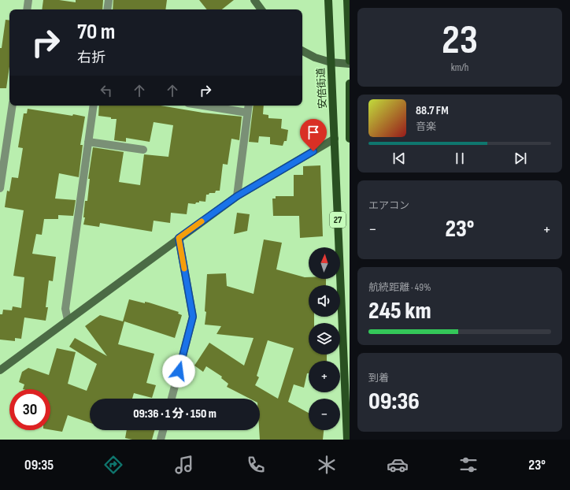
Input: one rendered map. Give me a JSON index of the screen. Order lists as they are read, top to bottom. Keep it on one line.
{"streets":{"main road":["安倍街道","27"]},"north":"top","page":{"tile":[["23","km/h"],"エアコン",["航続距離 · 49%","245 km"],["到着","09:36"]],"turn":["70 m","右折"],"song":["88.7 FM","音楽"],"heat":["−","23°","+"],"map_buttons":["+","−"],"limit":"30","trip":"09:36 · 1 分 · 150 m","tabs":["09:35","23°"]}}
